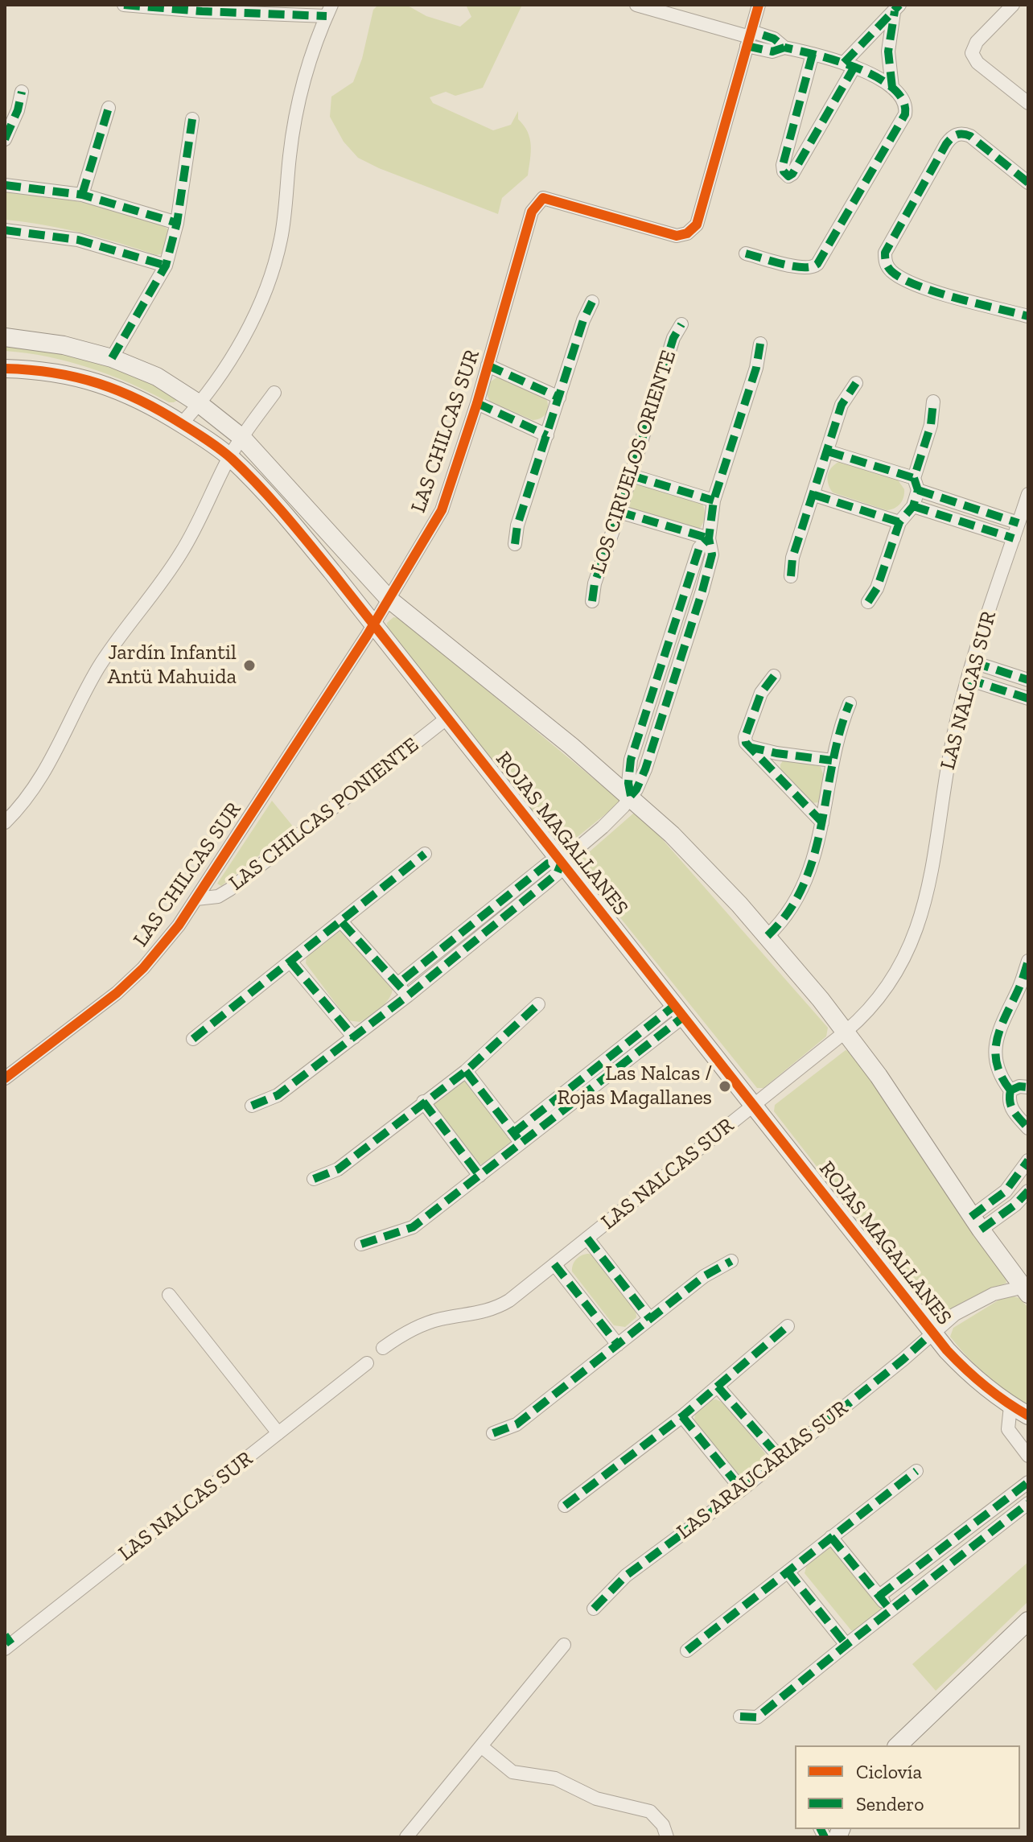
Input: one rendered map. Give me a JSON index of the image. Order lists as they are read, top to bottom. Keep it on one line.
{"streets":{"street":["LAS CHILCAS SUR","LOS CIRUELOS ORIENTE","LAS NALCAS SUR","LAS CHILCAS PONIENTE","ROJAS MAGALLANES","LAS ARAUCARIAS SUR"]},"crossings":[["LAS CHILCAS SUR","LAS CHILCAS PONIENTE"],["LAS CHILCAS SUR","ROJAS MAGALLANES"],["LAS NALCAS SUR","ROJAS MAGALLANES"],["LAS CHILCAS PONIENTE","ROJAS MAGALLANES"],["ROJAS MAGALLANES","LAS ARAUCARIAS SUR"]],"places":["Jardín Infantil Antü Mahuida","Las Nalcas / Rojas Magallanes"],"legend":["Ciclovía","Sendero"]}
